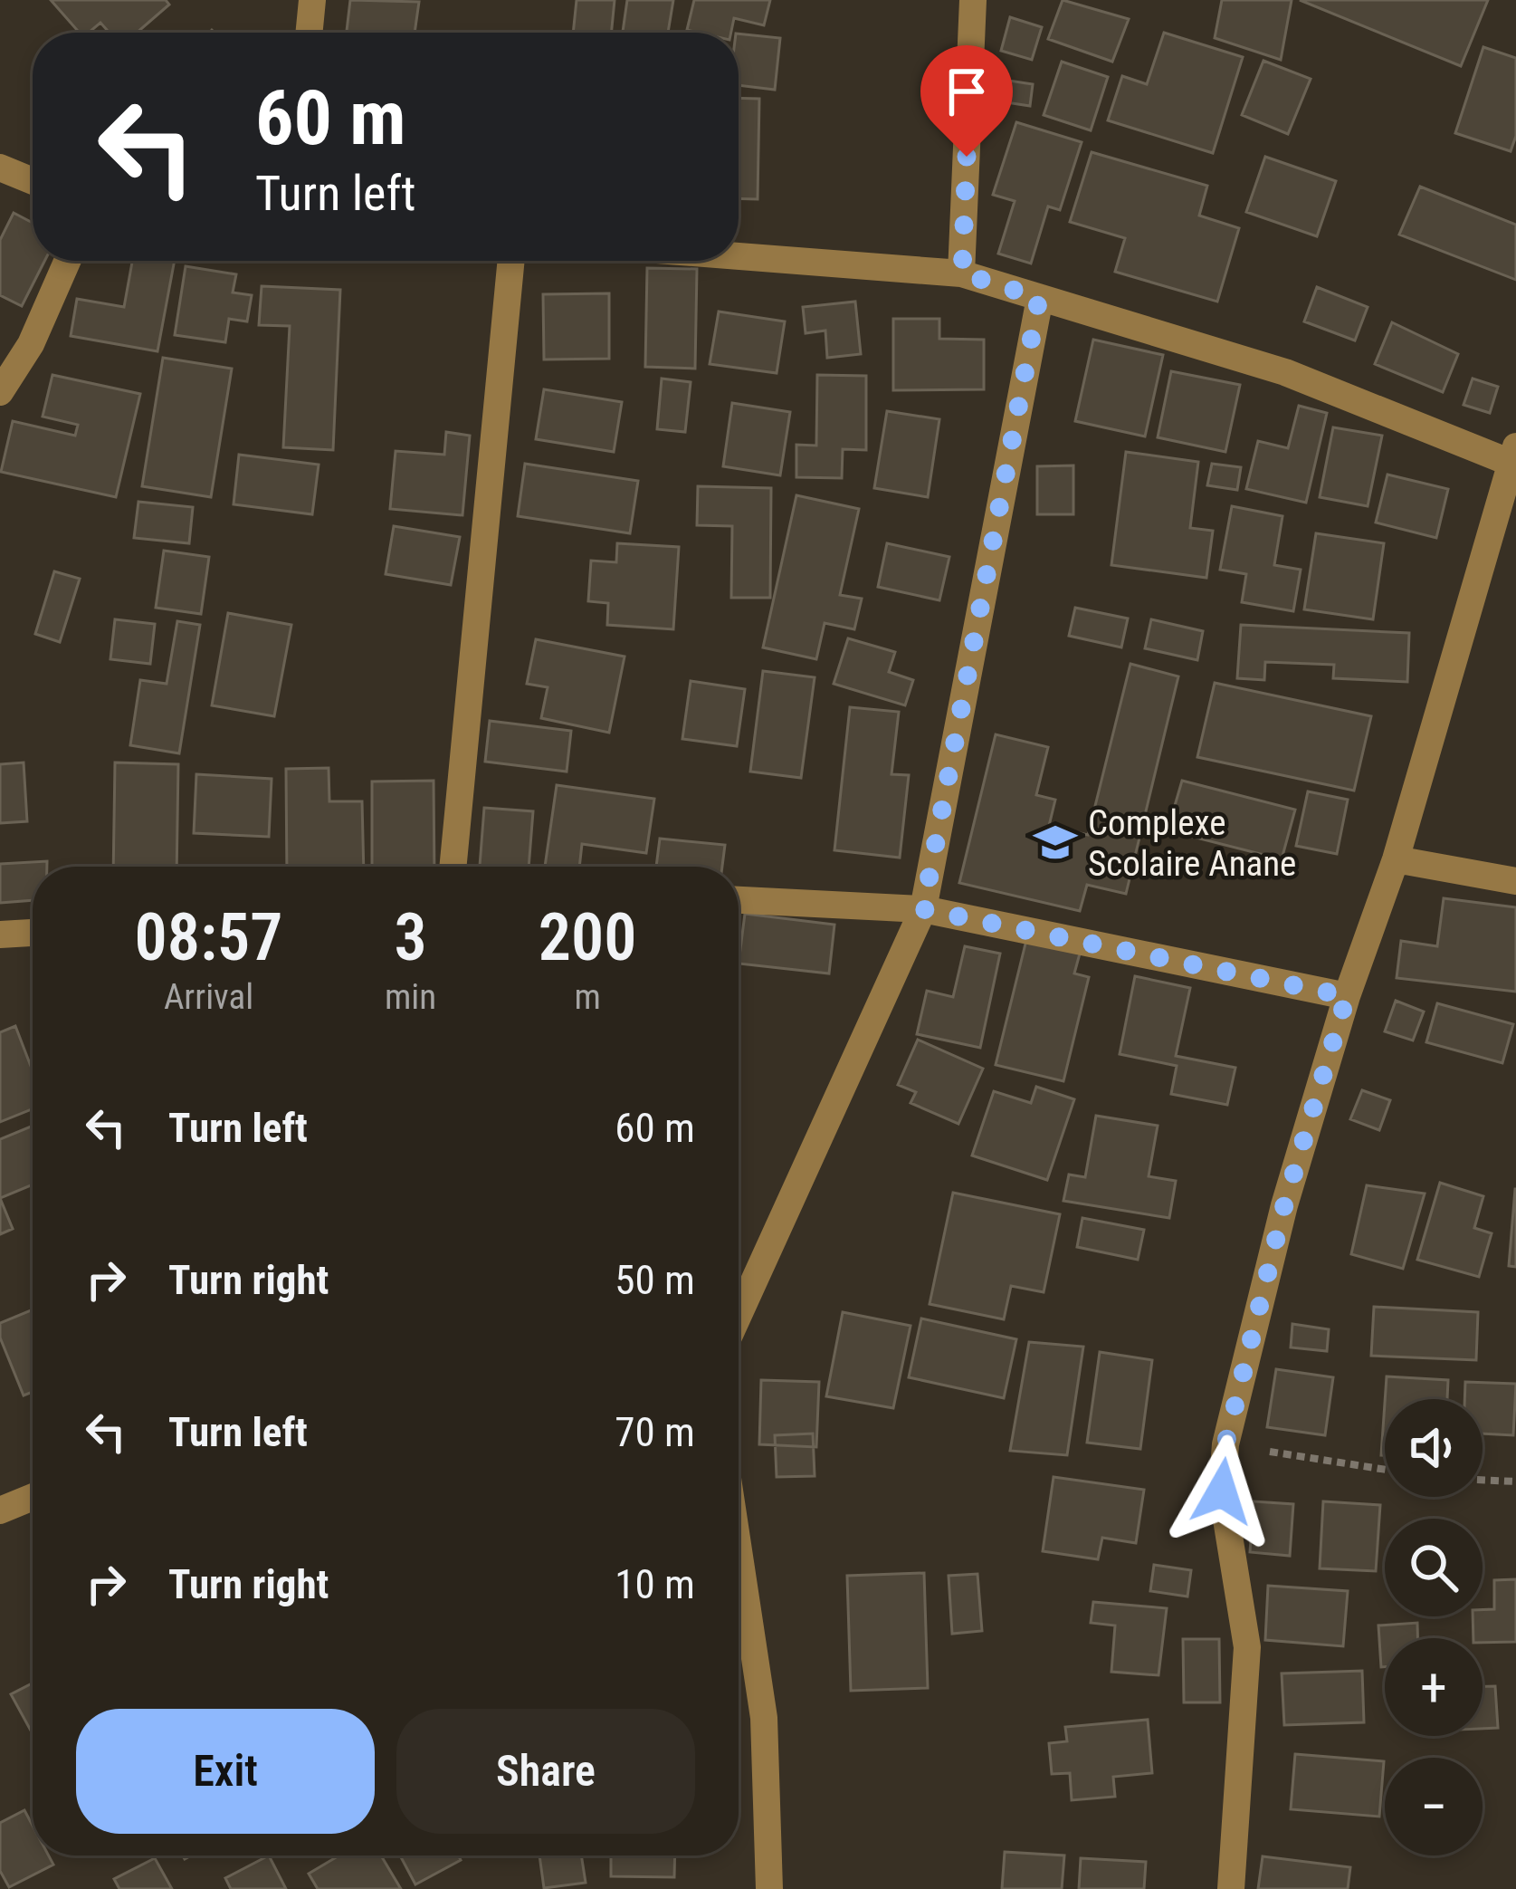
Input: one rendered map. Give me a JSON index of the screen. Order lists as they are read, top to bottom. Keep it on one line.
{"places":{"school or university":["Complexe Scolaire Anane"]},"page":{"turn":["60 m","Turn left"],"eta":["08:57","Arrival","3","min","200","m"],"list":[{"name":"Turn left","value":"60 m"},{"name":"Turn right","value":"50 m"},{"name":"Turn left","value":"70 m"},{"name":"Turn right","value":"10 m"}],"map_buttons":["+","−"],"buttons":["Exit","Share"]}}
